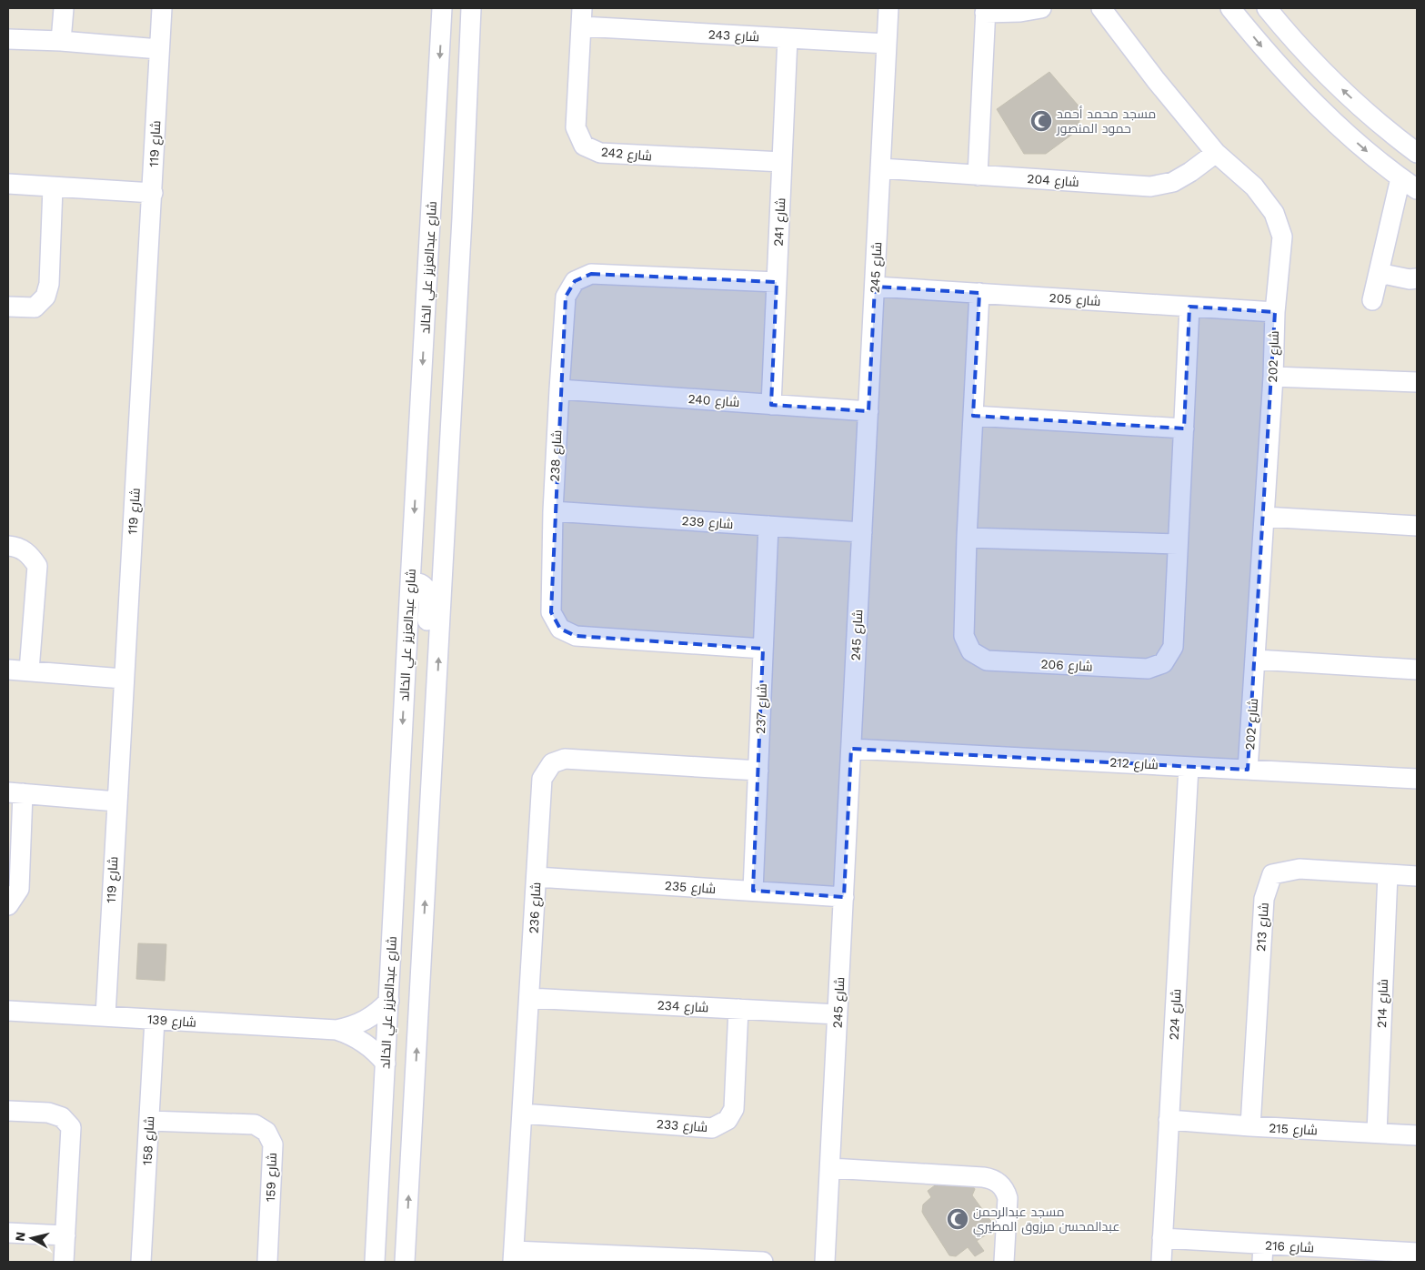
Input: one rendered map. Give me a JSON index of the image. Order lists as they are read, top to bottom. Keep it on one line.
{"streets":{"street":["شارع 243","شارع 119","شارع 242","شارع 204","شارع 241","شارع عبدالعزيز علي الخالد","شارع 245","شارع 205","شارع 202","شارع 240","شارع 238","شارع 239","شارع 206","شارع 237","شارع 212","شارع 235","شارع 236","شارع 213","شارع 214","شارع 234","شارع 224","شارع 139","شارع 233","شارع 215","شارع 158","شارع 159","شارع 216"]},"crossings":[["شارع 243","شارع 242"],["شارع 243","شارع 241"],["شارع 243","شارع 245"],["شارع 119","شارع 139"],["شارع 242","شارع 241"],["شارع 204","شارع 245"],["شارع 204","شارع 202"],["شارع 241","شارع 240"],["شارع 241","شارع 238"],["شارع عبدالعزيز علي الخالد","شارع 139"],["شارع 245","شارع 205"],["شارع 245","شارع 240"],["شارع 245","شارع 239"],["شارع 245","شارع 212"],["شارع 245","شارع 235"],["شارع 245","شارع 234"],["شارع 205","شارع 202"],["شارع 205","شارع 206"],["شارع 202","شارع 212"],["شارع 240","شارع 238"],["شارع 238","شارع 239"],["شارع 238","شارع 237"],["شارع 239","شارع 237"],["شارع 237","شارع 235"],["شارع 237","شارع 236"],["شارع 212","شارع 224"],["شارع 235","شارع 236"],["شارع 236","شارع 234"],["شارع 236","شارع 233"],["شارع 213","شارع 214"],["شارع 213","شارع 215"],["شارع 214","شارع 215"],["شارع 234","شارع 233"],["شارع 224","شارع 215"],["شارع 224","شارع 216"],["شارع 139","شارع 158"],["شارع 158","شارع 159"]],"places":{"mosque":["مسجد محمد أحمد حمود المنصور","مسجد عبدالرحمن عبدالمحسن مرزوق المطيري"]},"north":"left"}
